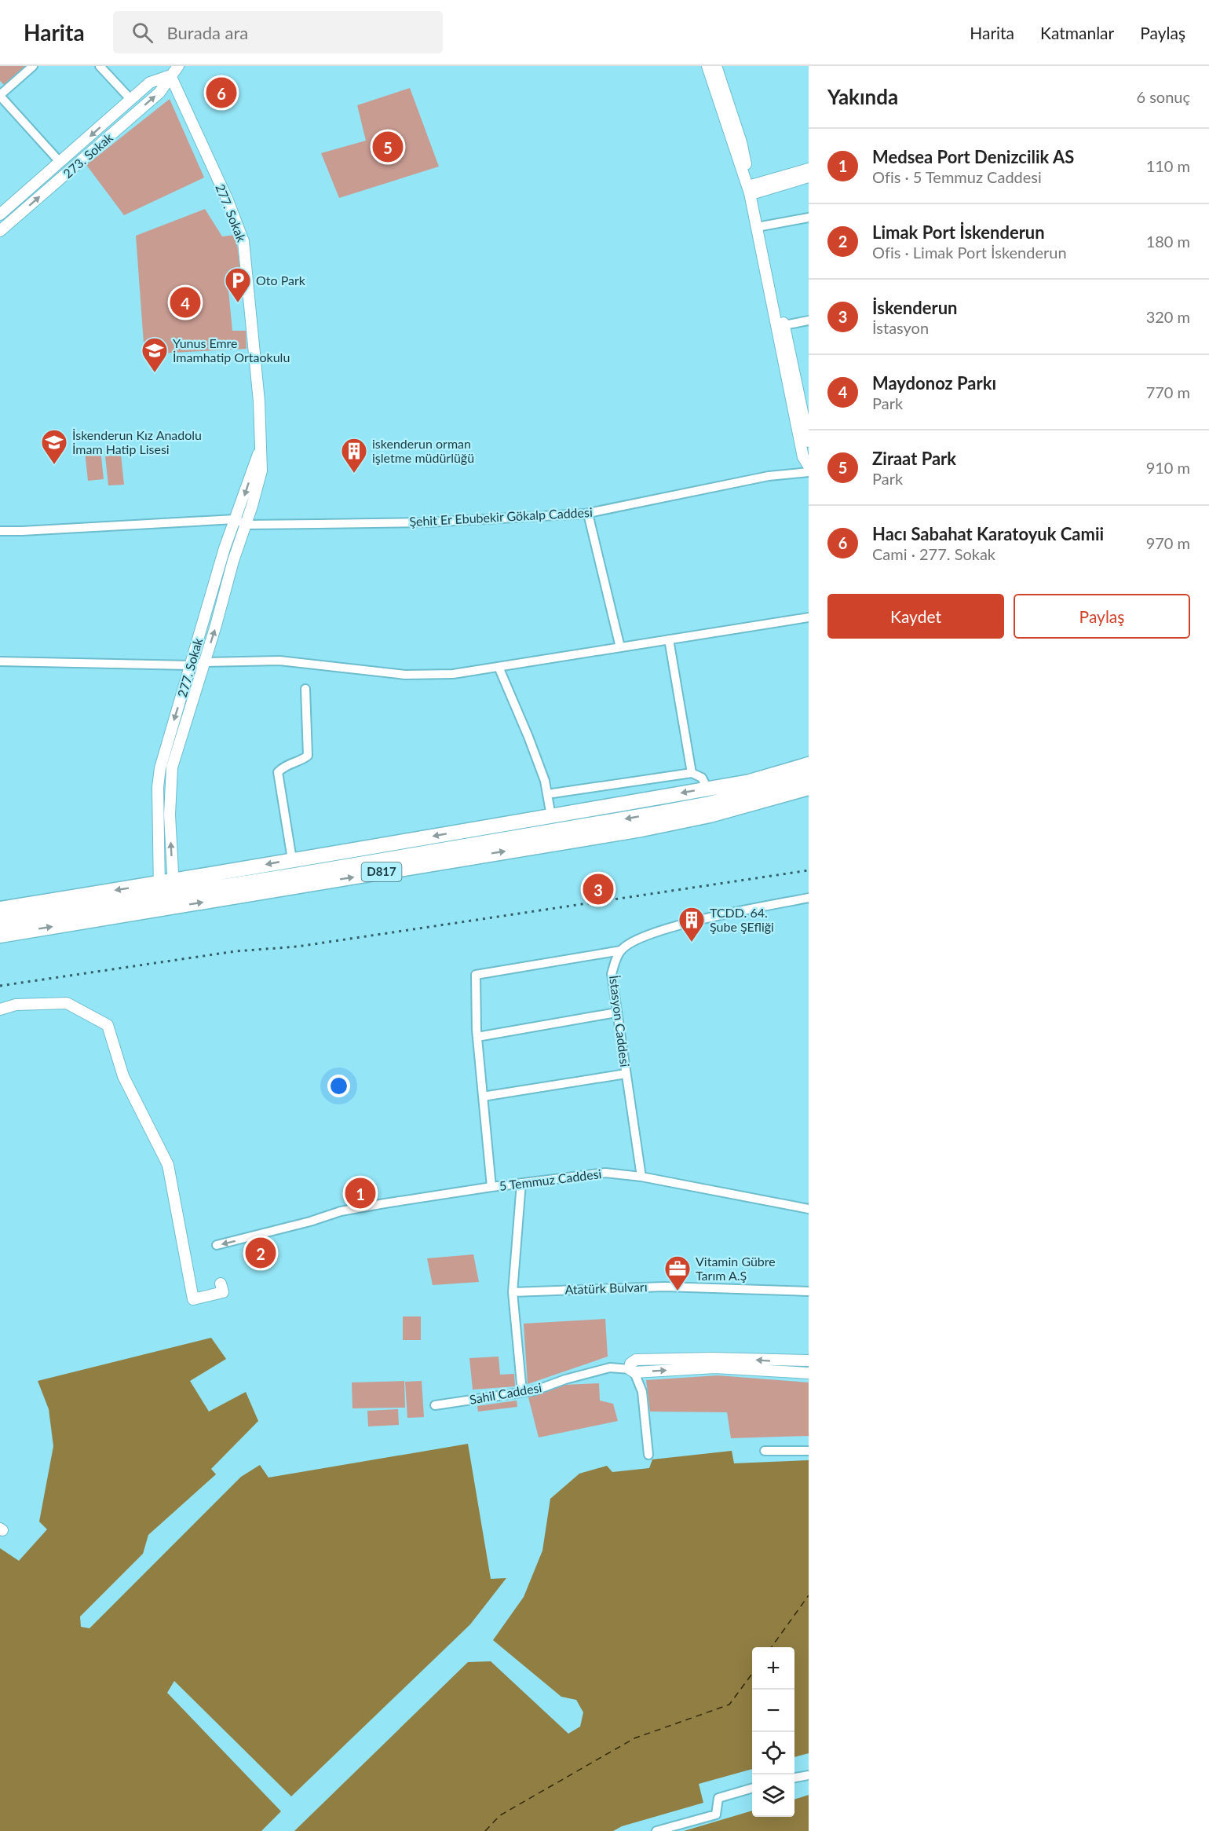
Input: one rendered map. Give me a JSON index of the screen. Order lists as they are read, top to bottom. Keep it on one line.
{"streets":{"highway":["D817"],"street":["273. Sokak","277. Sokak","Şehit Er Ebubekir Gökalp Caddesi","İstasyon Caddesi","5 Temmuz Caddesi","Atatürk Bulvarı","Sahil Caddesi"]},"crossings":[["273. Sokak","277. Sokak"],["277. Sokak","Şehit Er Ebubekir Gökalp Caddesi"],["277. Sokak","D817"],["İstasyon Caddesi","5 Temmuz Caddesi"]],"one_way":["5 Temmuz Caddesi"],"places":{"parking":["Oto Park"],"school or university":["Yunus Emre İmamhatip Ortaokulu","İskenderun Kız Anadolu İmam Hatip Lisesi"],"building":["iskenderun orman işletme müdürlüğü","TCDD. 64. Şube ŞEfliği"],"office":["Vitamin Gübre Tarım A.Ş"]},"page":{"header":"Harita","search":"Burada ara","nav":["Harita","Katmanlar","Paylaş"],"heading":["Yakında","6 sonuç"],"pins":["6","5","4","3","1","2"],"list":[{"mark":"1","name":"Medsea Port Denizcilik AS","note":"Ofis · 5 Temmuz Caddesi","value":"110 m"},{"mark":"2","name":"Limak Port İskenderun","note":"Ofis · Limak Port İskenderun","value":"180 m"},{"mark":"3","name":"İskenderun","note":"İstasyon","value":"320 m"},{"mark":"4","name":"Maydonoz Parkı","note":"Park","value":"770 m"},{"mark":"5","name":"Ziraat Park","note":"Park","value":"910 m"},{"mark":"6","name":"Hacı Sabahat Karatoyuk Camii","note":"Cami · 277. Sokak","value":"970 m"}],"buttons":["Kaydet","Paylaş"],"map_buttons":["+","−"]}}
